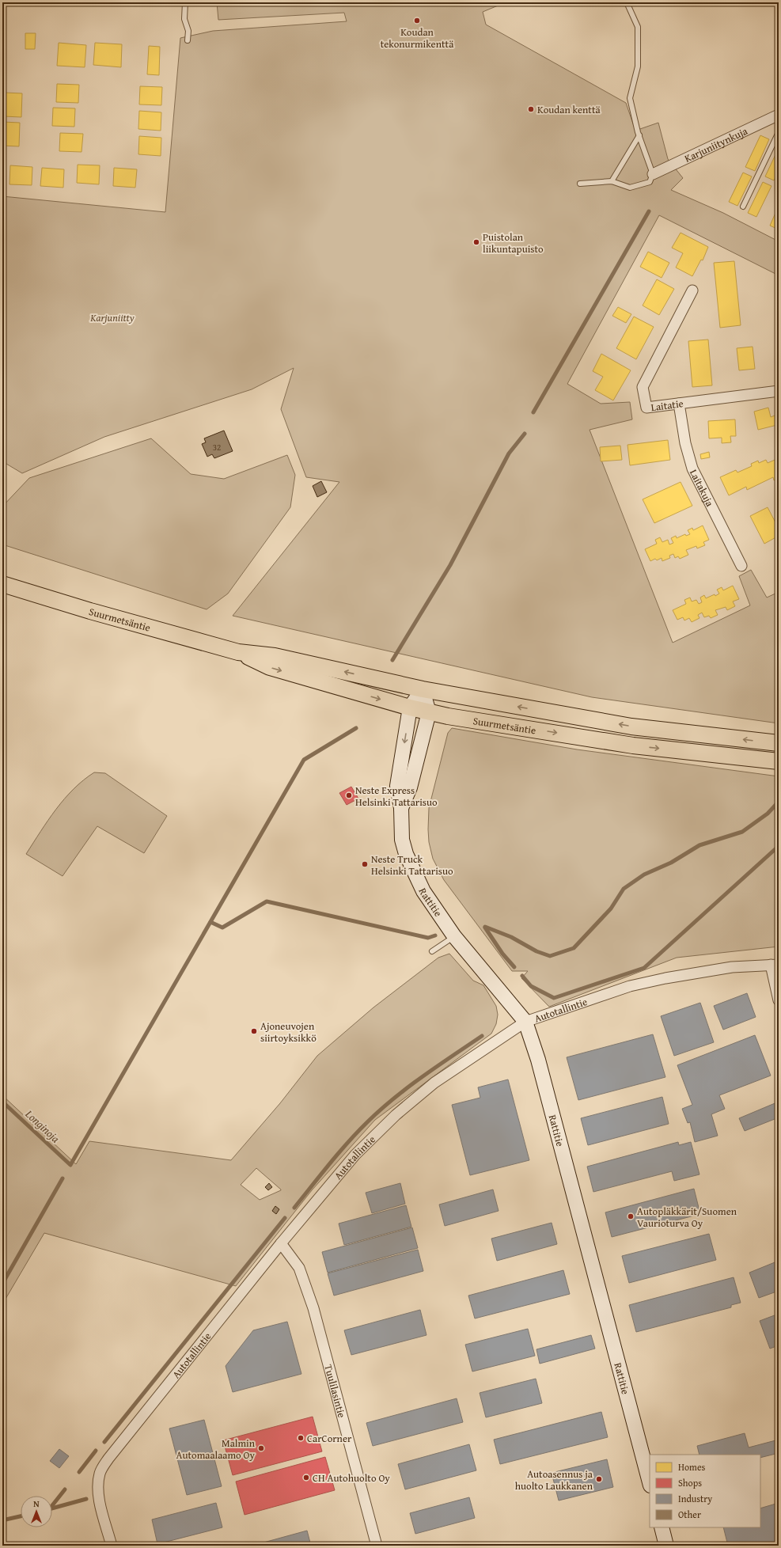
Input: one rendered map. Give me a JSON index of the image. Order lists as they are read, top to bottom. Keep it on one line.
{"streets":{"main road":["Suurmetsäntie"],"street":["Karjuniitynkuja","Laitatie","Laitakuja","Rattitie","Autotallintie","Tuulilasintie"]},"crossings":[["Laitatie","Laitakuja"],["Suurmetsäntie","Rattitie"],["Rattitie","Autotallintie"],["Autotallintie","Tuulilasintie"]],"water":["Longinoja"],"parks":["Karjuniitty"],"places":["Koudan tekonurmikenttä","Koudan kenttä","Puistolan liikuntapuisto","Neste Express Helsinki Tattarisuo","Neste Truck Helsinki Tattarisuo","Ajoneuvojen siirtoyksikkö","Autopläkkärit/Suomen Vaurioturva Oy","CarCorner","Malmin Automaalaamo Oy","CH Autohuolto Oy","Autoasennus ja huolto Laukkanen"],"house_numbers":["32"],"legend":["Homes","Shops","Industry","Other"],"north":"top"}
